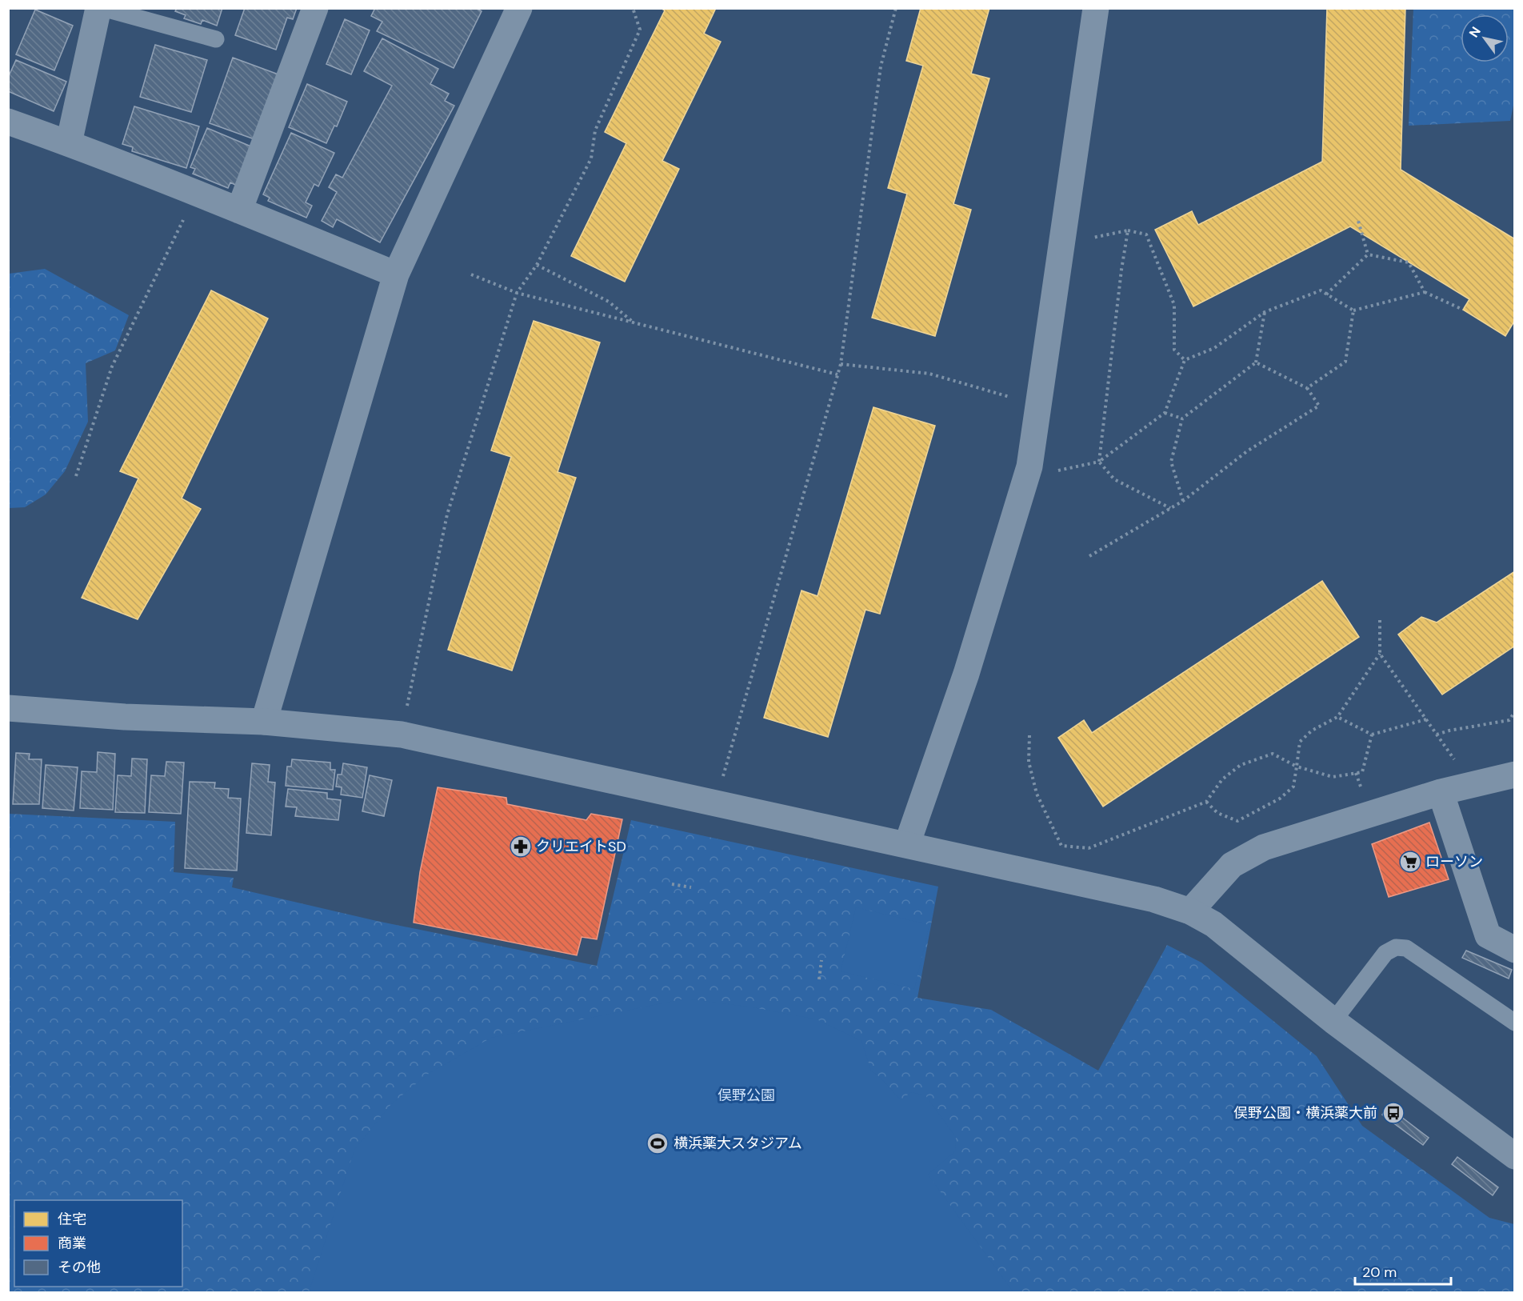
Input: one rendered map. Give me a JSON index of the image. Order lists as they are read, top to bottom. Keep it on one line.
{"parks":["俣野公園"],"places":{"pharmacy":["クリエイトSD"],"supermarket":["ローソン"],"bus stop":["俣野公園・横浜薬大前"],"sports":["横浜薬大スタジアム"]},"legend":["住宅","商業","その他"],"scale_bar":"20 m","north":"top left"}
